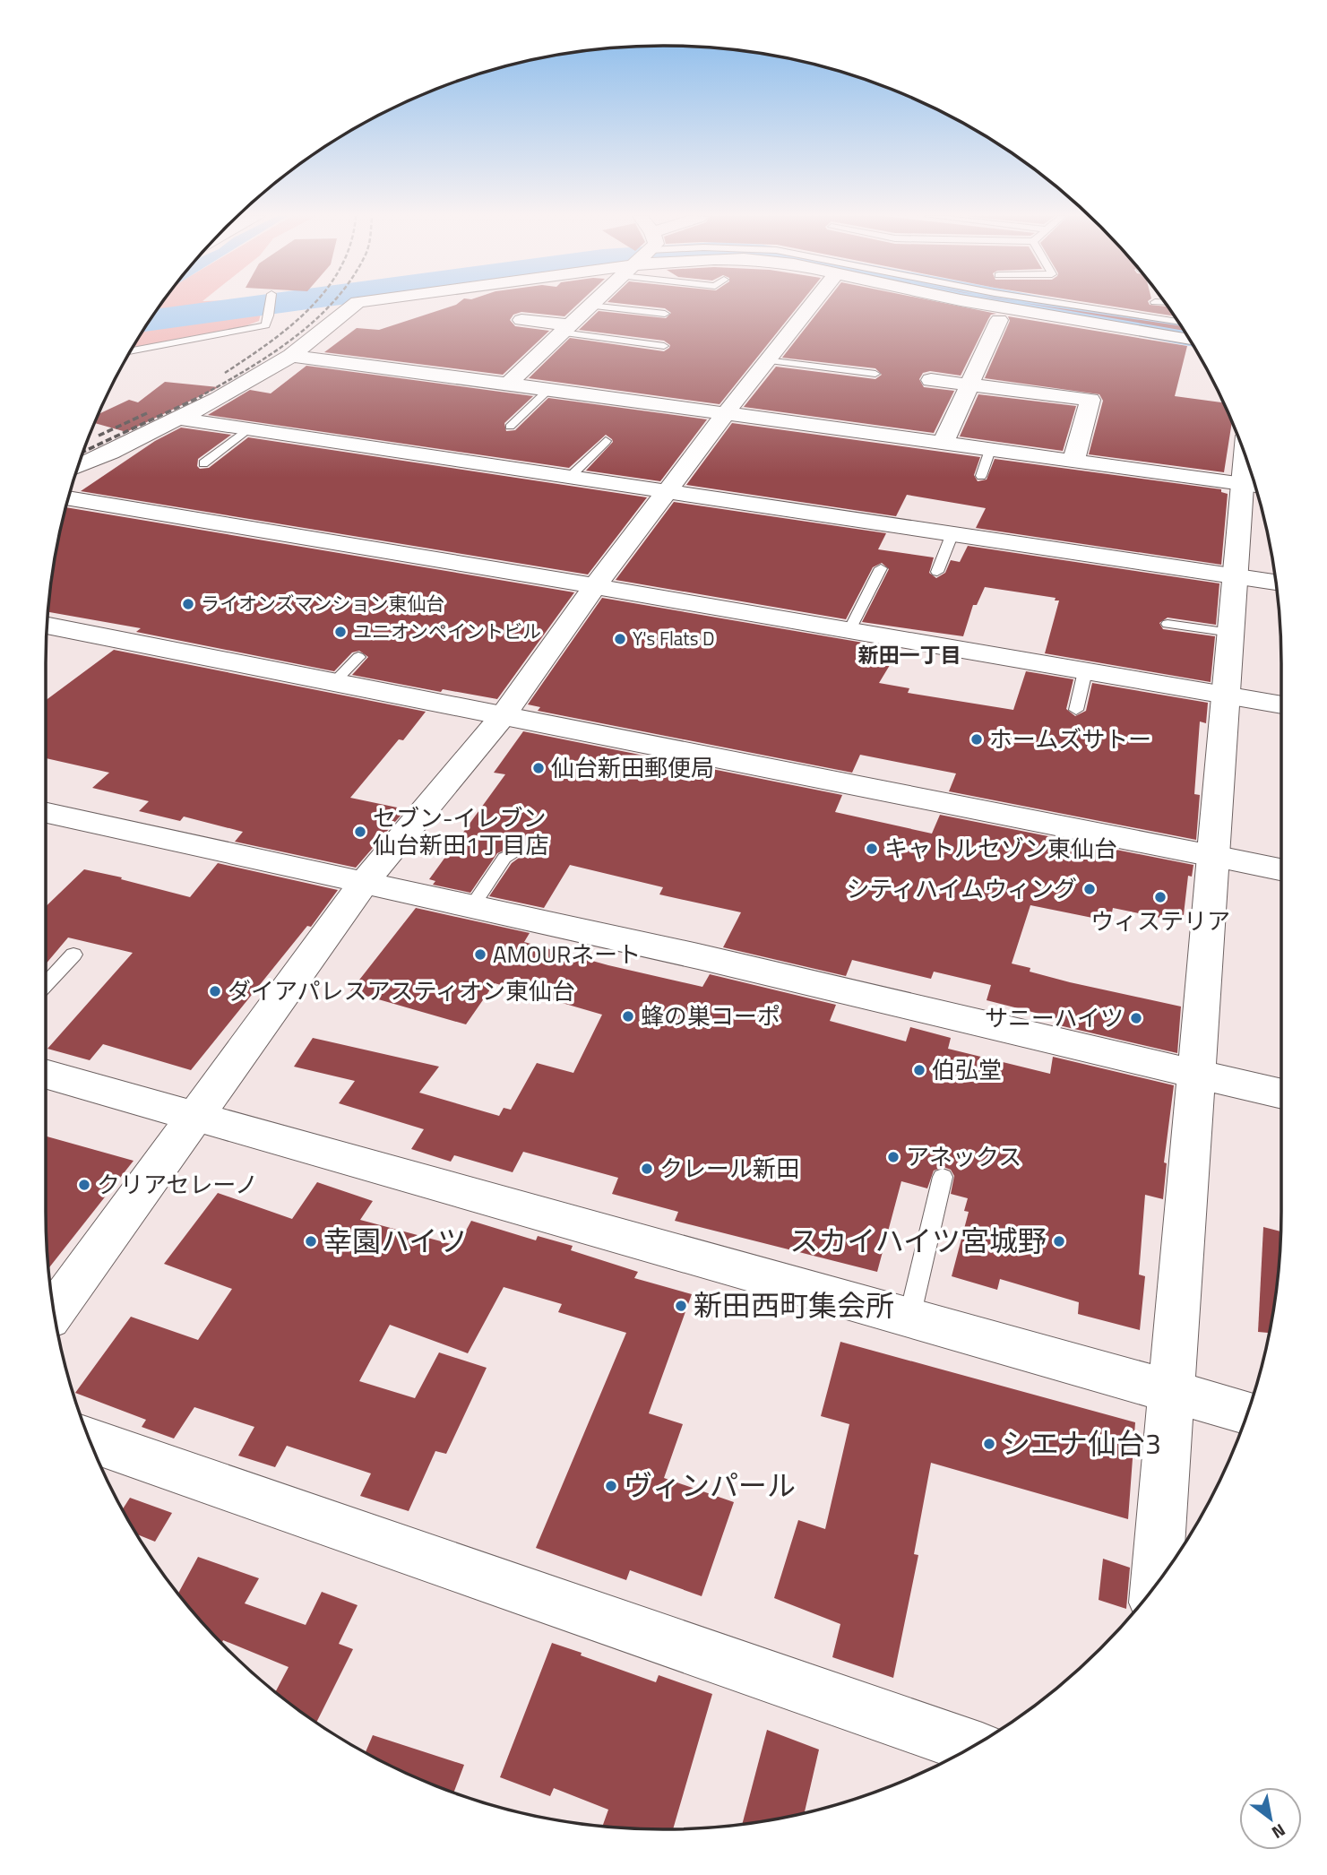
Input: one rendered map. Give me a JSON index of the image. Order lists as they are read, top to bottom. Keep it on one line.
{"districts":["新田一丁目"],"places":["ライオンズマンション東仙台","ユニオンペイントビル","Y's Flats D","ホームズサトー","仙台新田郵便局","セブン-イレブン 仙台新田1丁目店","キャトルセゾン東仙台","シティハイムウィング","ウィステリア","AMOURネート","ダイアパレスアスティオン東仙台","蜂の巣コーポ","サニーハイツ","伯弘堂","アネックス","クレール新田","クリアセレーノ","幸園ハイツ","スカイハイツ宮城野","新田西町集会所","シエナ仙台3","ヴィンパール"],"north":"bottom right"}
